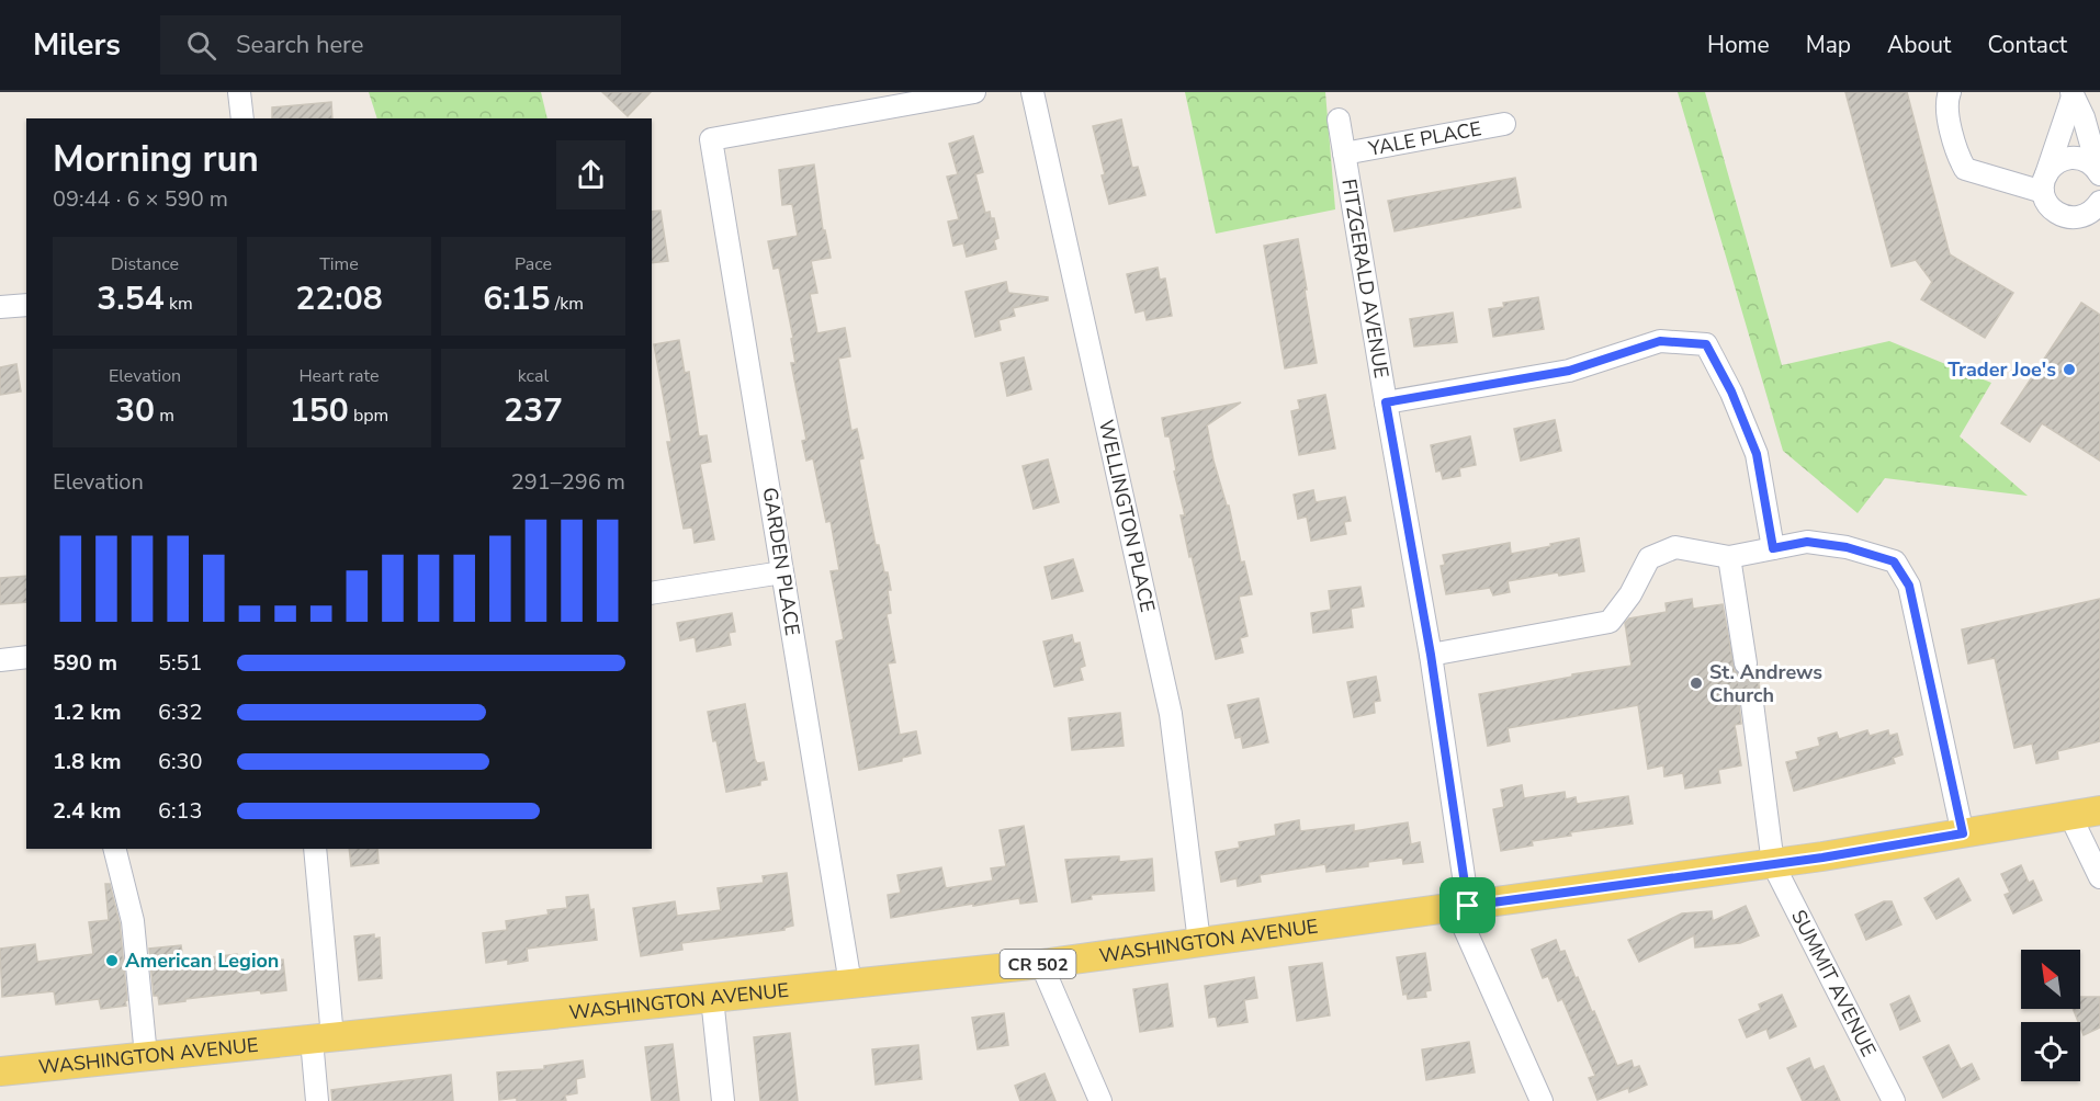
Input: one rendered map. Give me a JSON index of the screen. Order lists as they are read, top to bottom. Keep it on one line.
{"streets":{"main road":["WASHINGTON AVENUE","CR 502"],"street":["YALE PLACE","FITZGERALD AVENUE","WELLINGTON PLACE","GARDEN PLACE","SUMMIT AVENUE"]},"crossings":[["YALE PLACE","FITZGERALD AVENUE"],["FITZGERALD AVENUE","WASHINGTON AVENUE"],["WELLINGTON PLACE","WASHINGTON AVENUE"],["GARDEN PLACE","WASHINGTON AVENUE"],["WASHINGTON AVENUE","SUMMIT AVENUE"]],"places":["Trader Joe's","St. Andrews Church","American Legion"],"north":"top left","page":{"header":"Milers","search":"Search here","nav":["Home","Map","About","Contact"],"heading":["Morning run","09:44 · 6 × 590 m"],"stats":[["Distance","3.54 km"],["Time","22:08"],["Pace","6:15 /km"],["Elevation","30 m"],["Heart rate","150 bpm"],["kcal","237"]],"chart":["Elevation","291–296 m"],"list":[{"name":"590 m","note":"5:51"},{"name":"1.2 km","note":"6:32"},{"name":"1.8 km","note":"6:30"},{"name":"2.4 km","note":"6:13"}]}}
